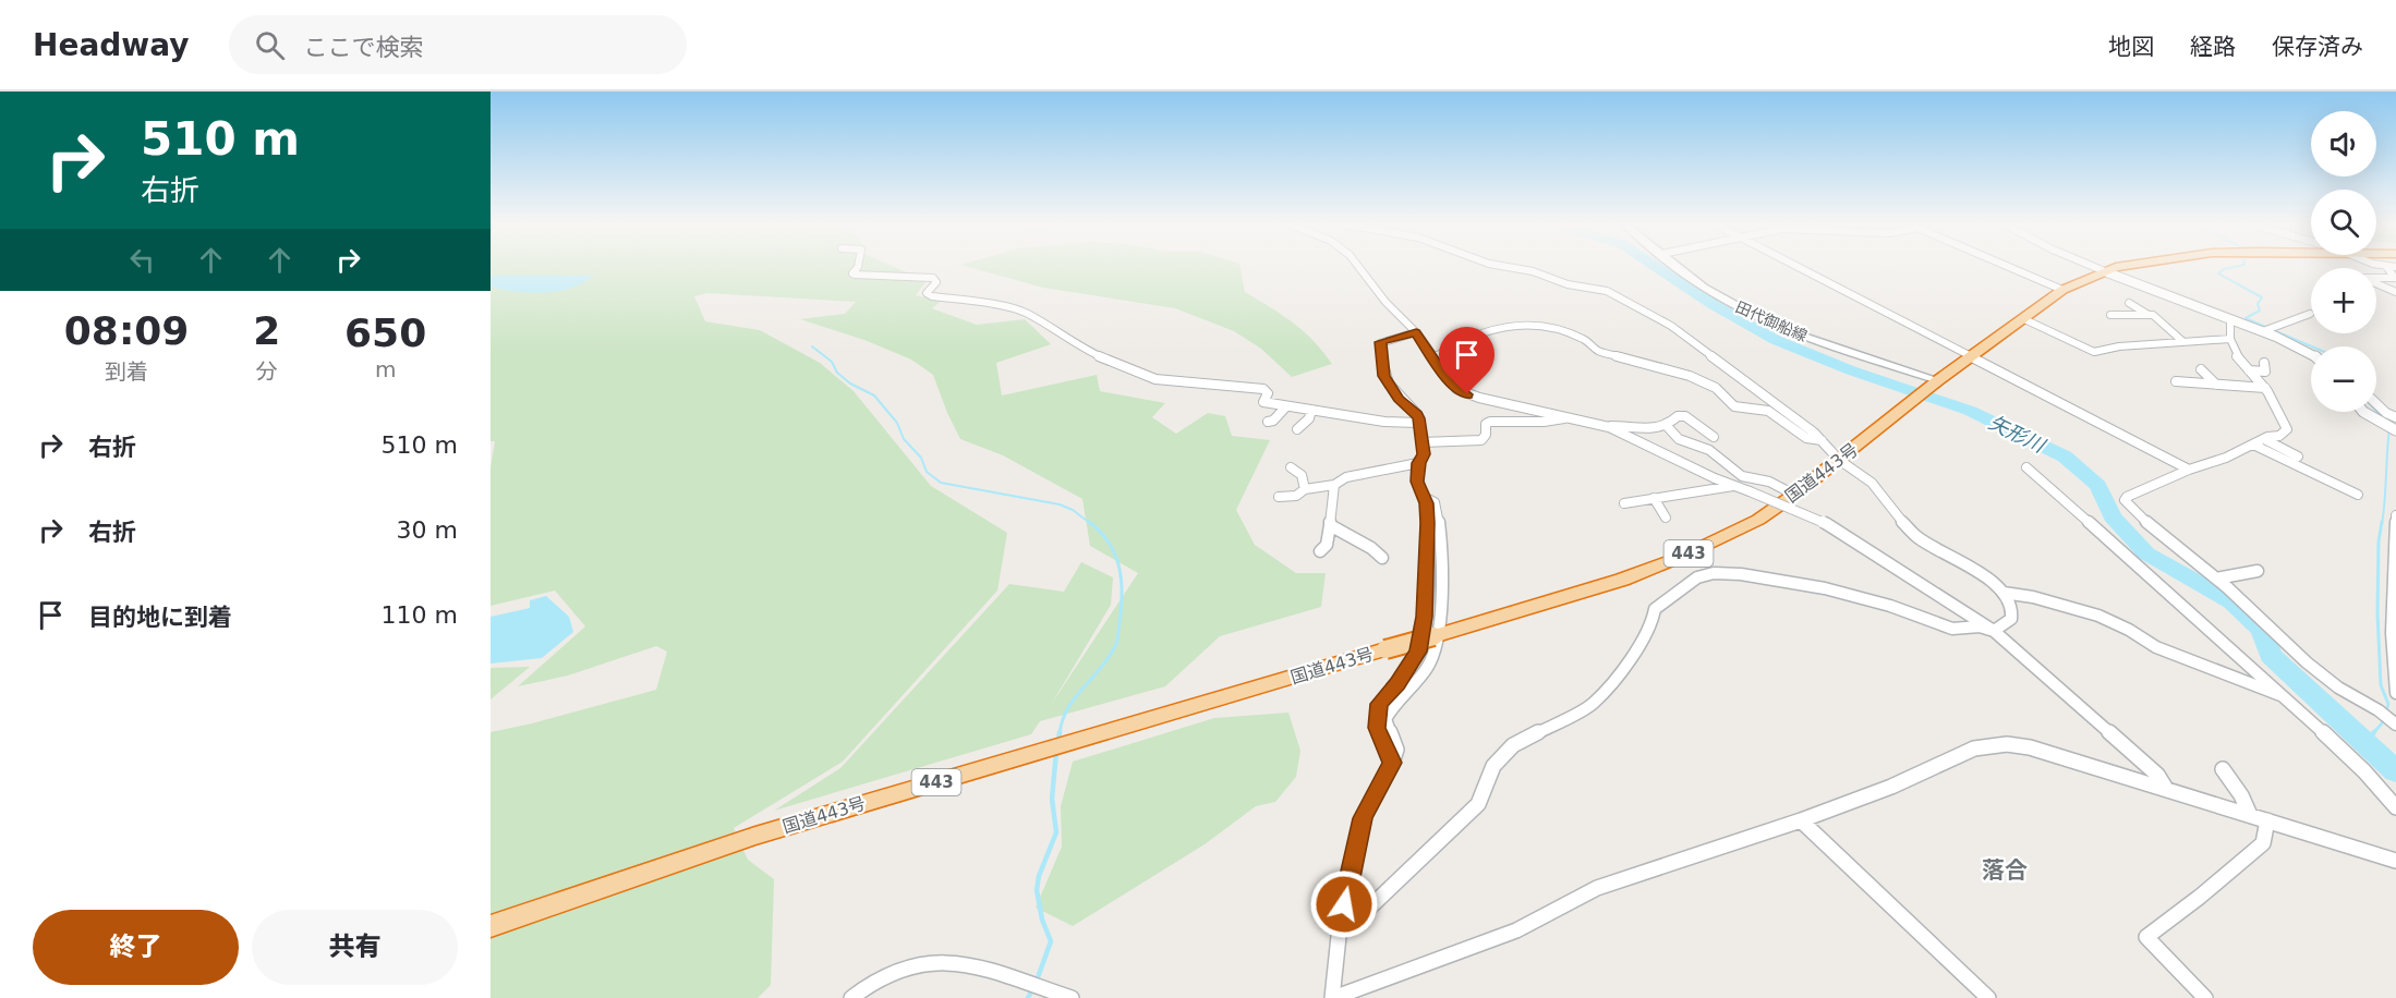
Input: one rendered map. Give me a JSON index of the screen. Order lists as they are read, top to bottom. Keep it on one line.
{"streets":{"highway":["国道443号","443"],"main road":["田代御船線"]},"crossings":[["田代御船線","国道443号"]],"districts":["落合"],"water":["矢形川"],"page":{"header":"Headway","search":"ここで検索","nav":["地図","経路","保存済み"],"turn":["510 m","右折"],"map_buttons":["+","−"],"eta":["08:09","到着","2","分","650","m"],"list":[{"name":"右折","value":"510 m"},{"name":"右折","value":"30 m"},{"name":"目的地に到着","value":"110 m"}],"buttons":["終了","共有"]}}
